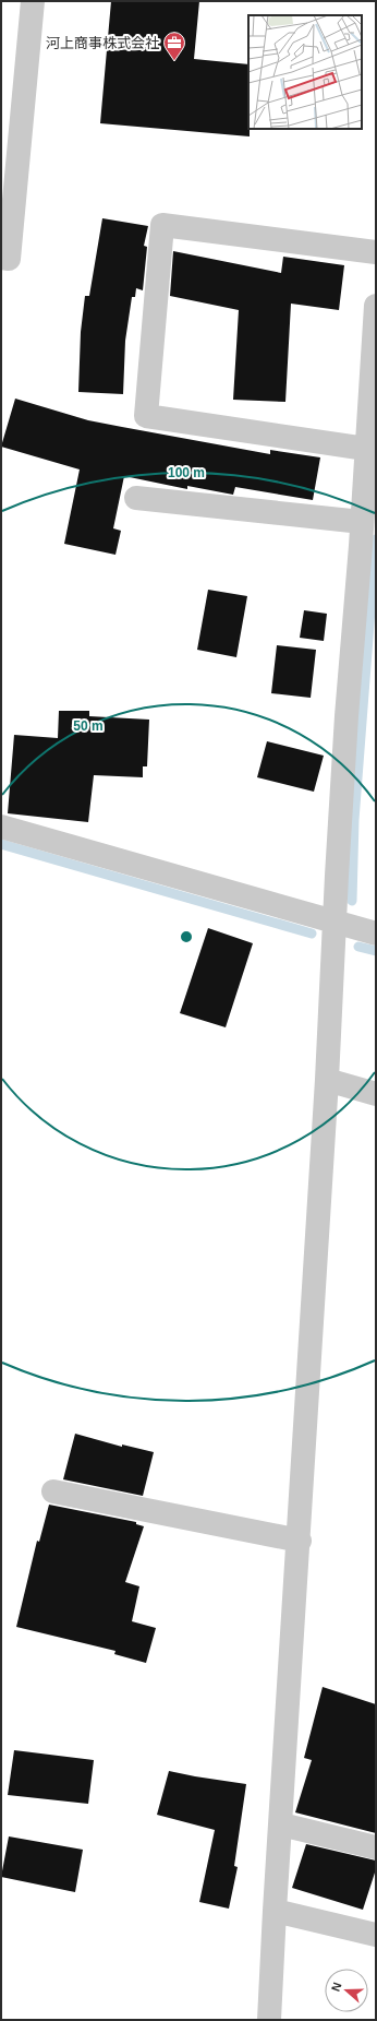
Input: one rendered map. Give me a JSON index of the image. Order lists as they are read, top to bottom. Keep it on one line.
{"places":{"office":["河上商事株式会社"]},"north":"left","rings":["100 m","50 m"]}
